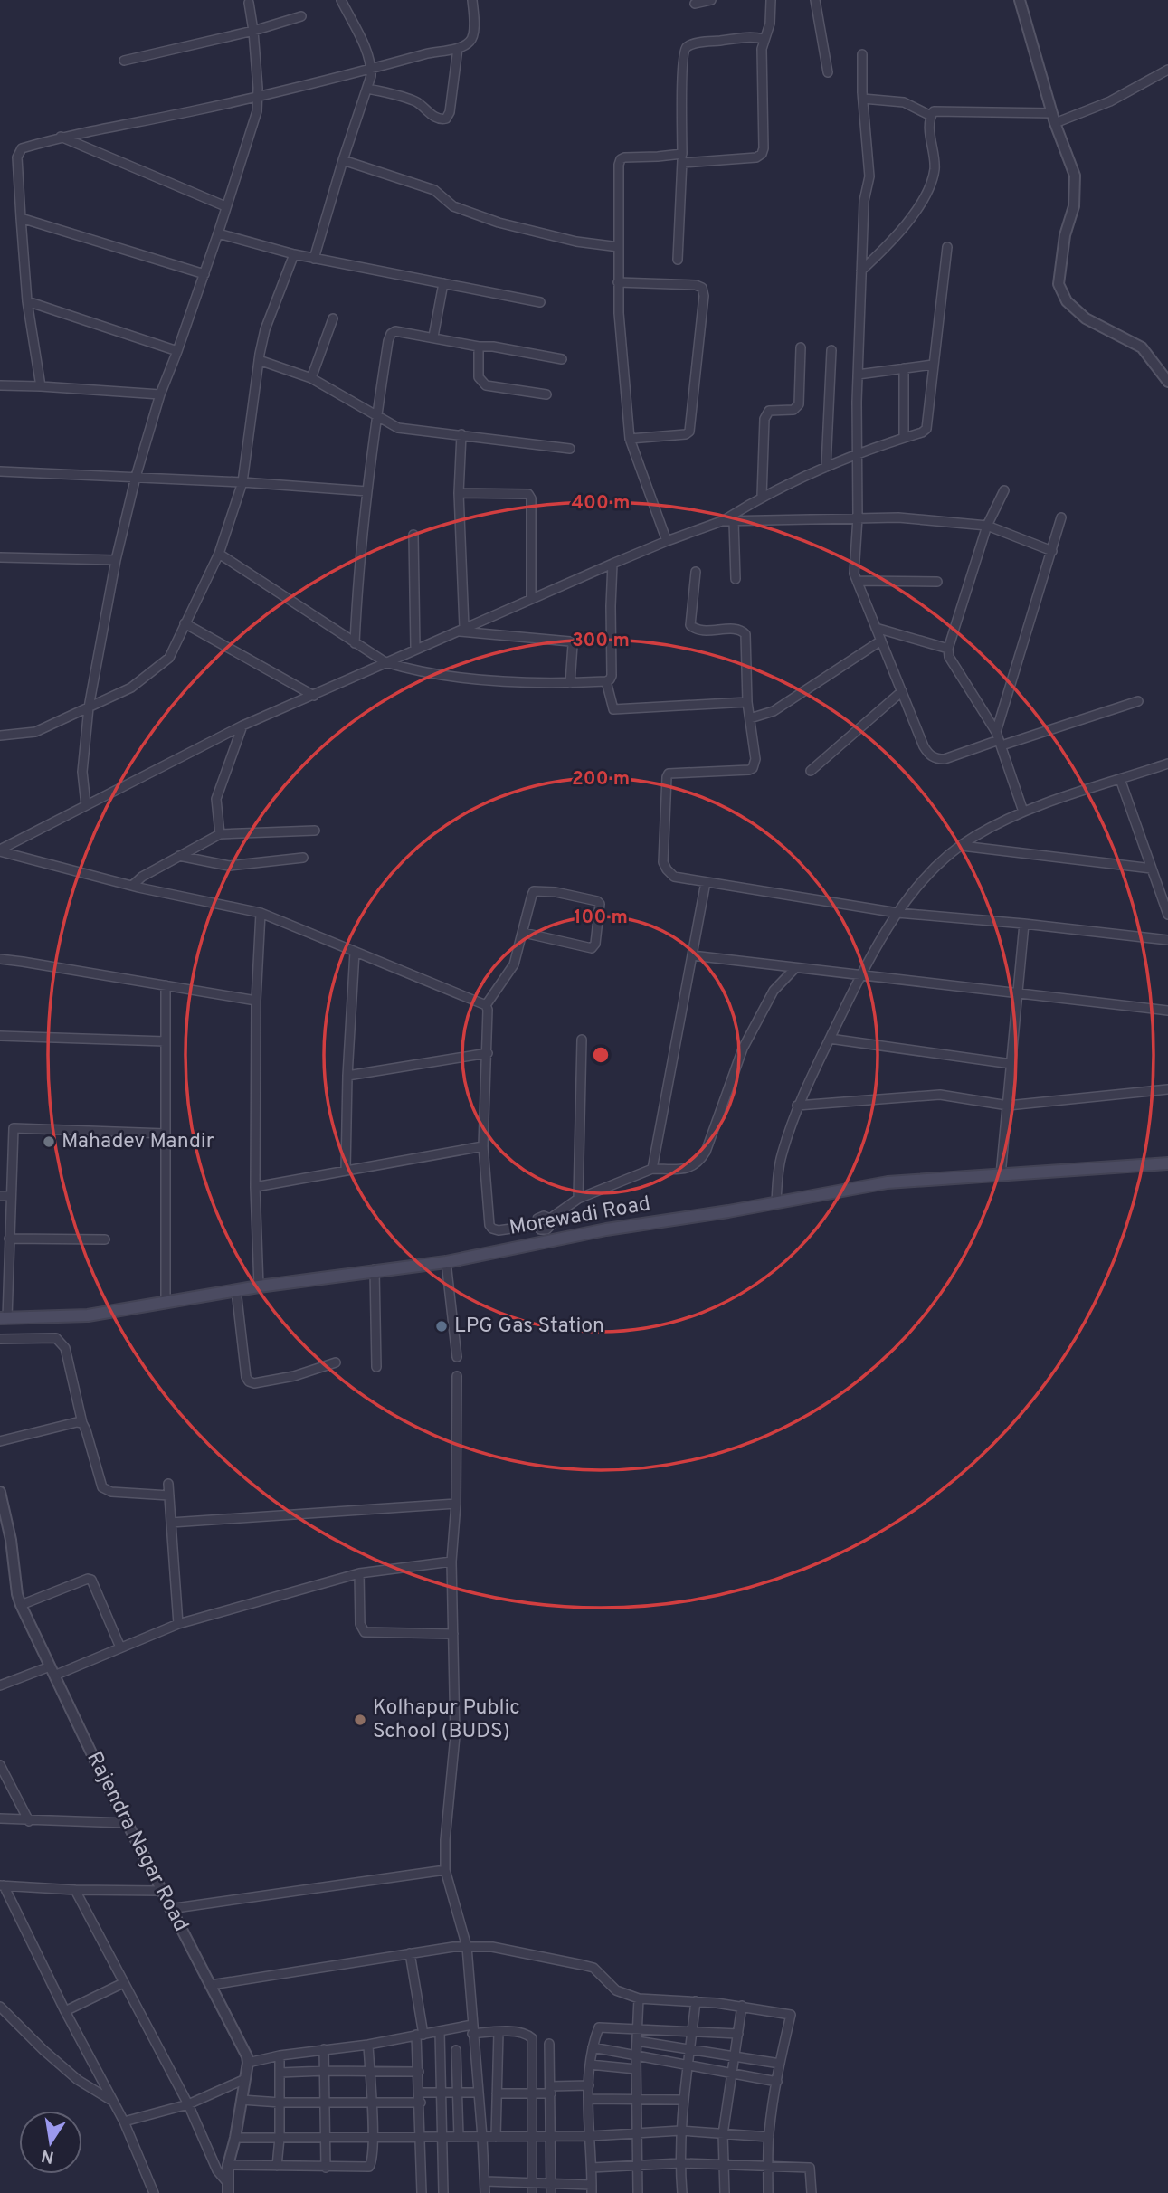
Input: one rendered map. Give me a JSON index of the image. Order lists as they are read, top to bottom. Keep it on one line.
{"streets":{"main road":["Morewadi Road"],"street":["Rajendra Nagar Road"]},"places":["Mahadev Mandir","LPG Gas Station","Kolhapur Public School (BUDS)"],"north":"bottom","rings":["400 m","300 m","200 m","100 m"]}
